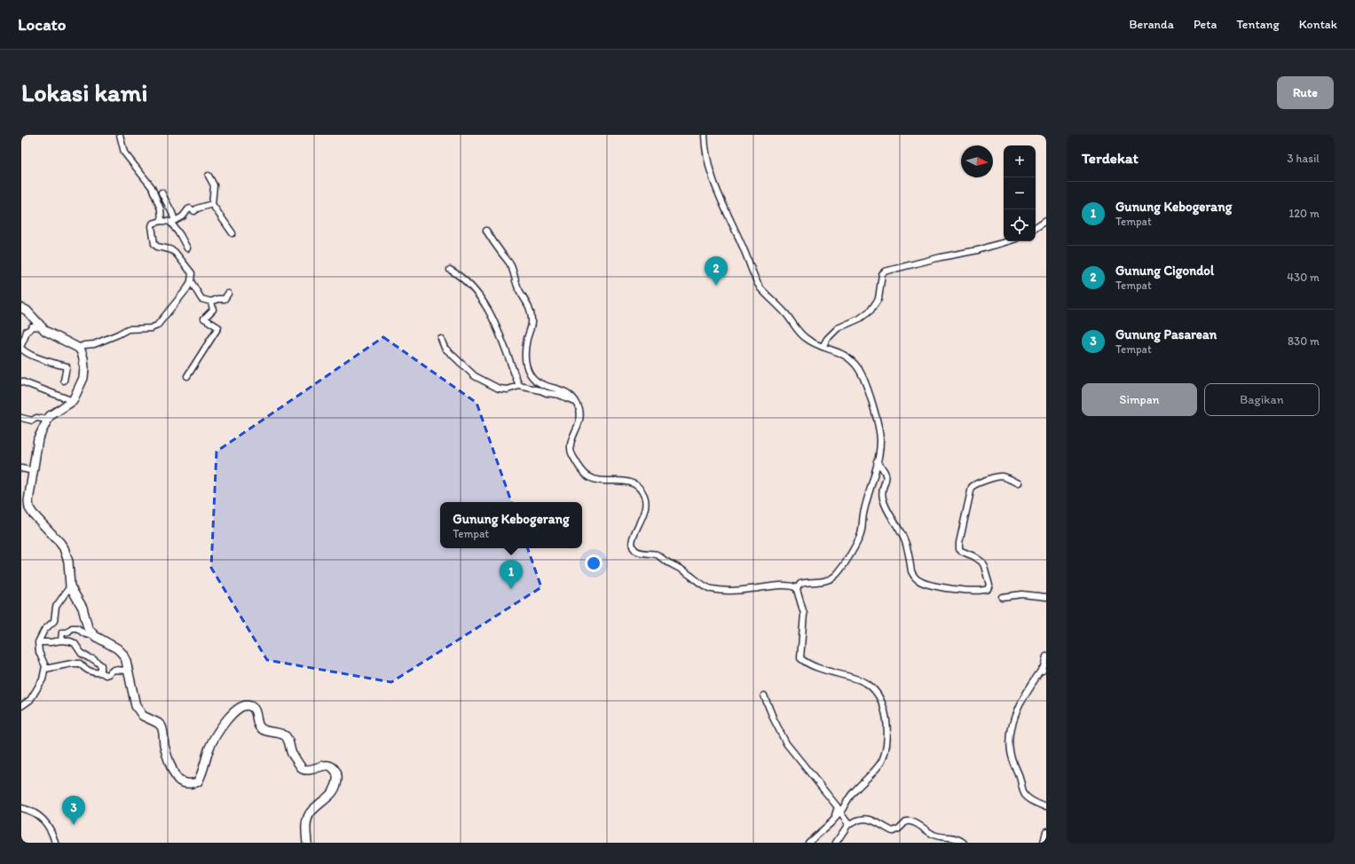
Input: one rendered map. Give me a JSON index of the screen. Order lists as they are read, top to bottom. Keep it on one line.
{"north":"right","page":{"header":"Locato","nav":["Beranda","Peta","Tentang","Kontak"],"buttons":["Rute",["Simpan","Bagikan"]],"title":"Lokasi kami","heading":["Terdekat","3 hasil"],"map_buttons":["+","−"],"list":[{"mark":"1","name":"Gunung Kebogerang","note":"Tempat","value":"120 m"},{"mark":"2","name":"Gunung Cigondol","note":"Tempat","value":"430 m"},{"mark":"3","name":"Gunung Pasarean","note":"Tempat","value":"830 m"}],"pins":["2","1","3"],"popup":["Gunung Kebogerang","Tempat"]}}
